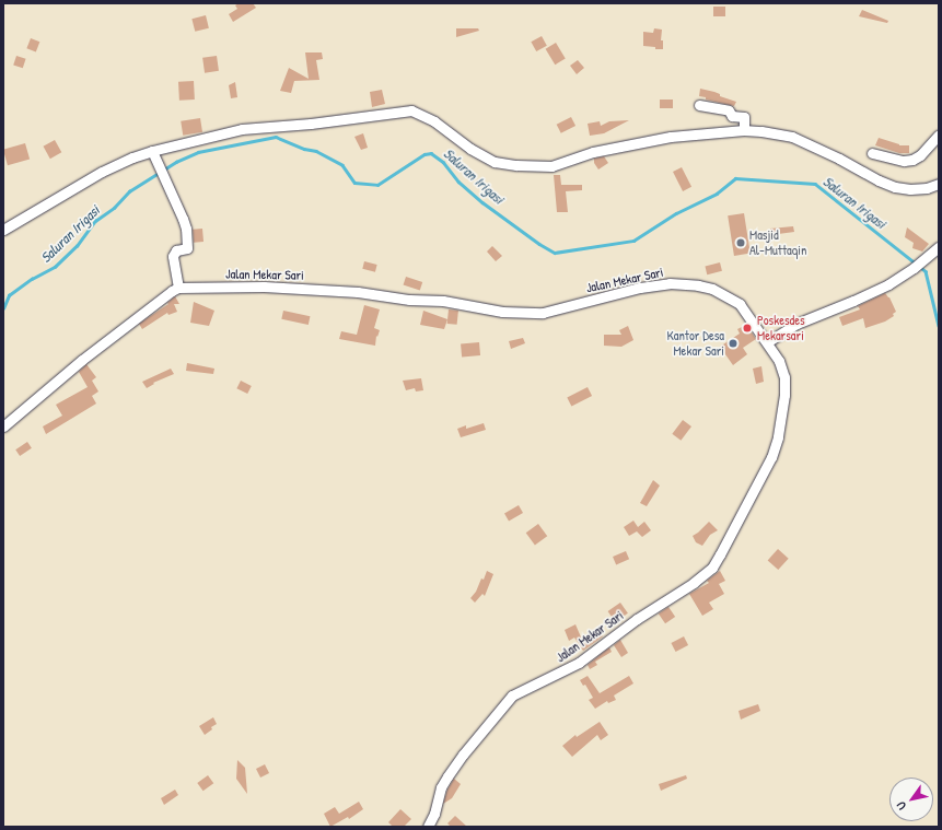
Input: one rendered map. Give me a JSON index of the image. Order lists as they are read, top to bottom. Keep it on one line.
{"streets":{"street":["Jalan Mekar Sari"]},"water":["Saluran Irigasi"],"places":["Masjid Al-Muttaqin","Poskesdes Mekarsari","Kantor Desa Mekar Sari"],"north":"bottom left"}
